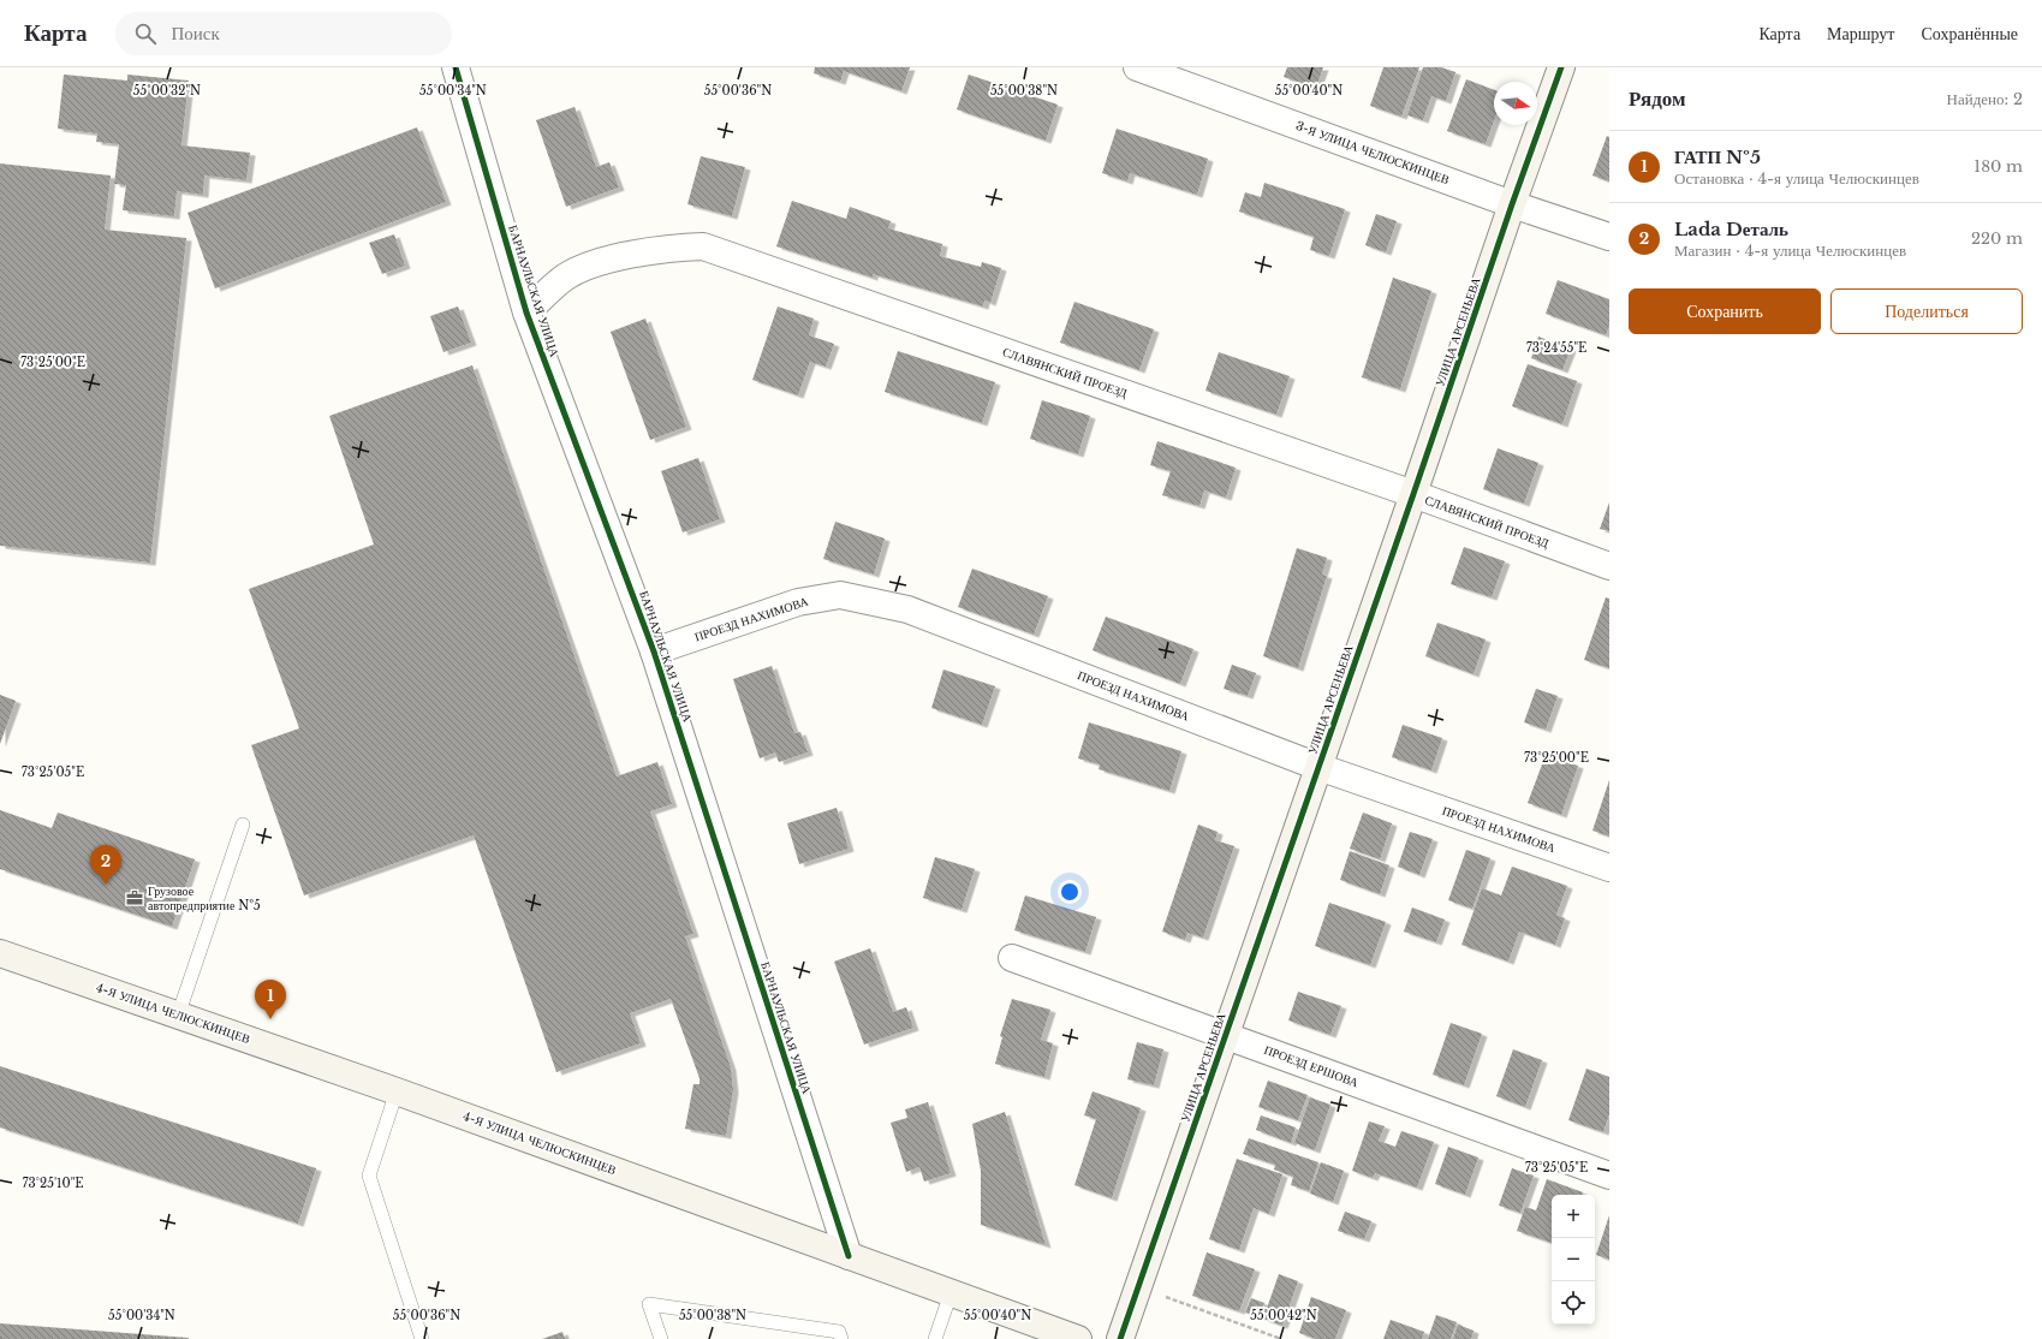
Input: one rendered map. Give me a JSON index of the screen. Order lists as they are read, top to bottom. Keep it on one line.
{"streets":{"street":["3-Я УЛИЦА ЧЕЛЮСКИНЦЕВ","БАРНАУЛЬСКАЯ УЛИЦА","УЛИЦА АРСЕНЬЕВА","СЛАВЯНСКИЙ ПРОЕЗД","ПРОЕЗД НАХИМОВА","4-Я УЛИЦА ЧЕЛЮСКИНЦЕВ","ПРОЕЗД ЕРШОВА"]},"crossings":[["3-Я УЛИЦА ЧЕЛЮСКИНЦЕВ","УЛИЦА АРСЕНЬЕВА"],["БАРНАУЛЬСКАЯ УЛИЦА","СЛАВЯНСКИЙ ПРОЕЗД"],["БАРНАУЛЬСКАЯ УЛИЦА","ПРОЕЗД НАХИМОВА"],["БАРНАУЛЬСКАЯ УЛИЦА","4-Я УЛИЦА ЧЕЛЮСКИНЦЕВ"],["УЛИЦА АРСЕНЬЕВА","СЛАВЯНСКИЙ ПРОЕЗД"],["УЛИЦА АРСЕНЬЕВА","ПРОЕЗД НАХИМОВА"],["УЛИЦА АРСЕНЬЕВА","ПРОЕЗД ЕРШОВА"]],"places":{"office":["Грузовое автопредприятие №5"]},"north":"right","page":{"header":"Карта","search":"Поиск","nav":["Карта","Маршрут","Сохранённые"],"heading":["Рядом","Найдено: 2"],"list":[{"mark":"1","name":"ГАТП №5","note":"Остановка · 4-я улица Челюскинцев","value":"180 m"},{"mark":"2","name":"Lada Dеталь","note":"Магазин · 4-я улица Челюскинцев","value":"220 m"}],"buttons":["Сохранить","Поделиться"],"pins":["2","1"],"map_buttons":["+","−"]},"coordinates":["55°00'32\"N","55°00'34\"N","55°00'36\"N","55°00'38\"N","55°00'40\"N","73°24'55\"E","73°25'00\"E","73°25'05\"E","73°25'10\"E","55°00'42\"N"]}
